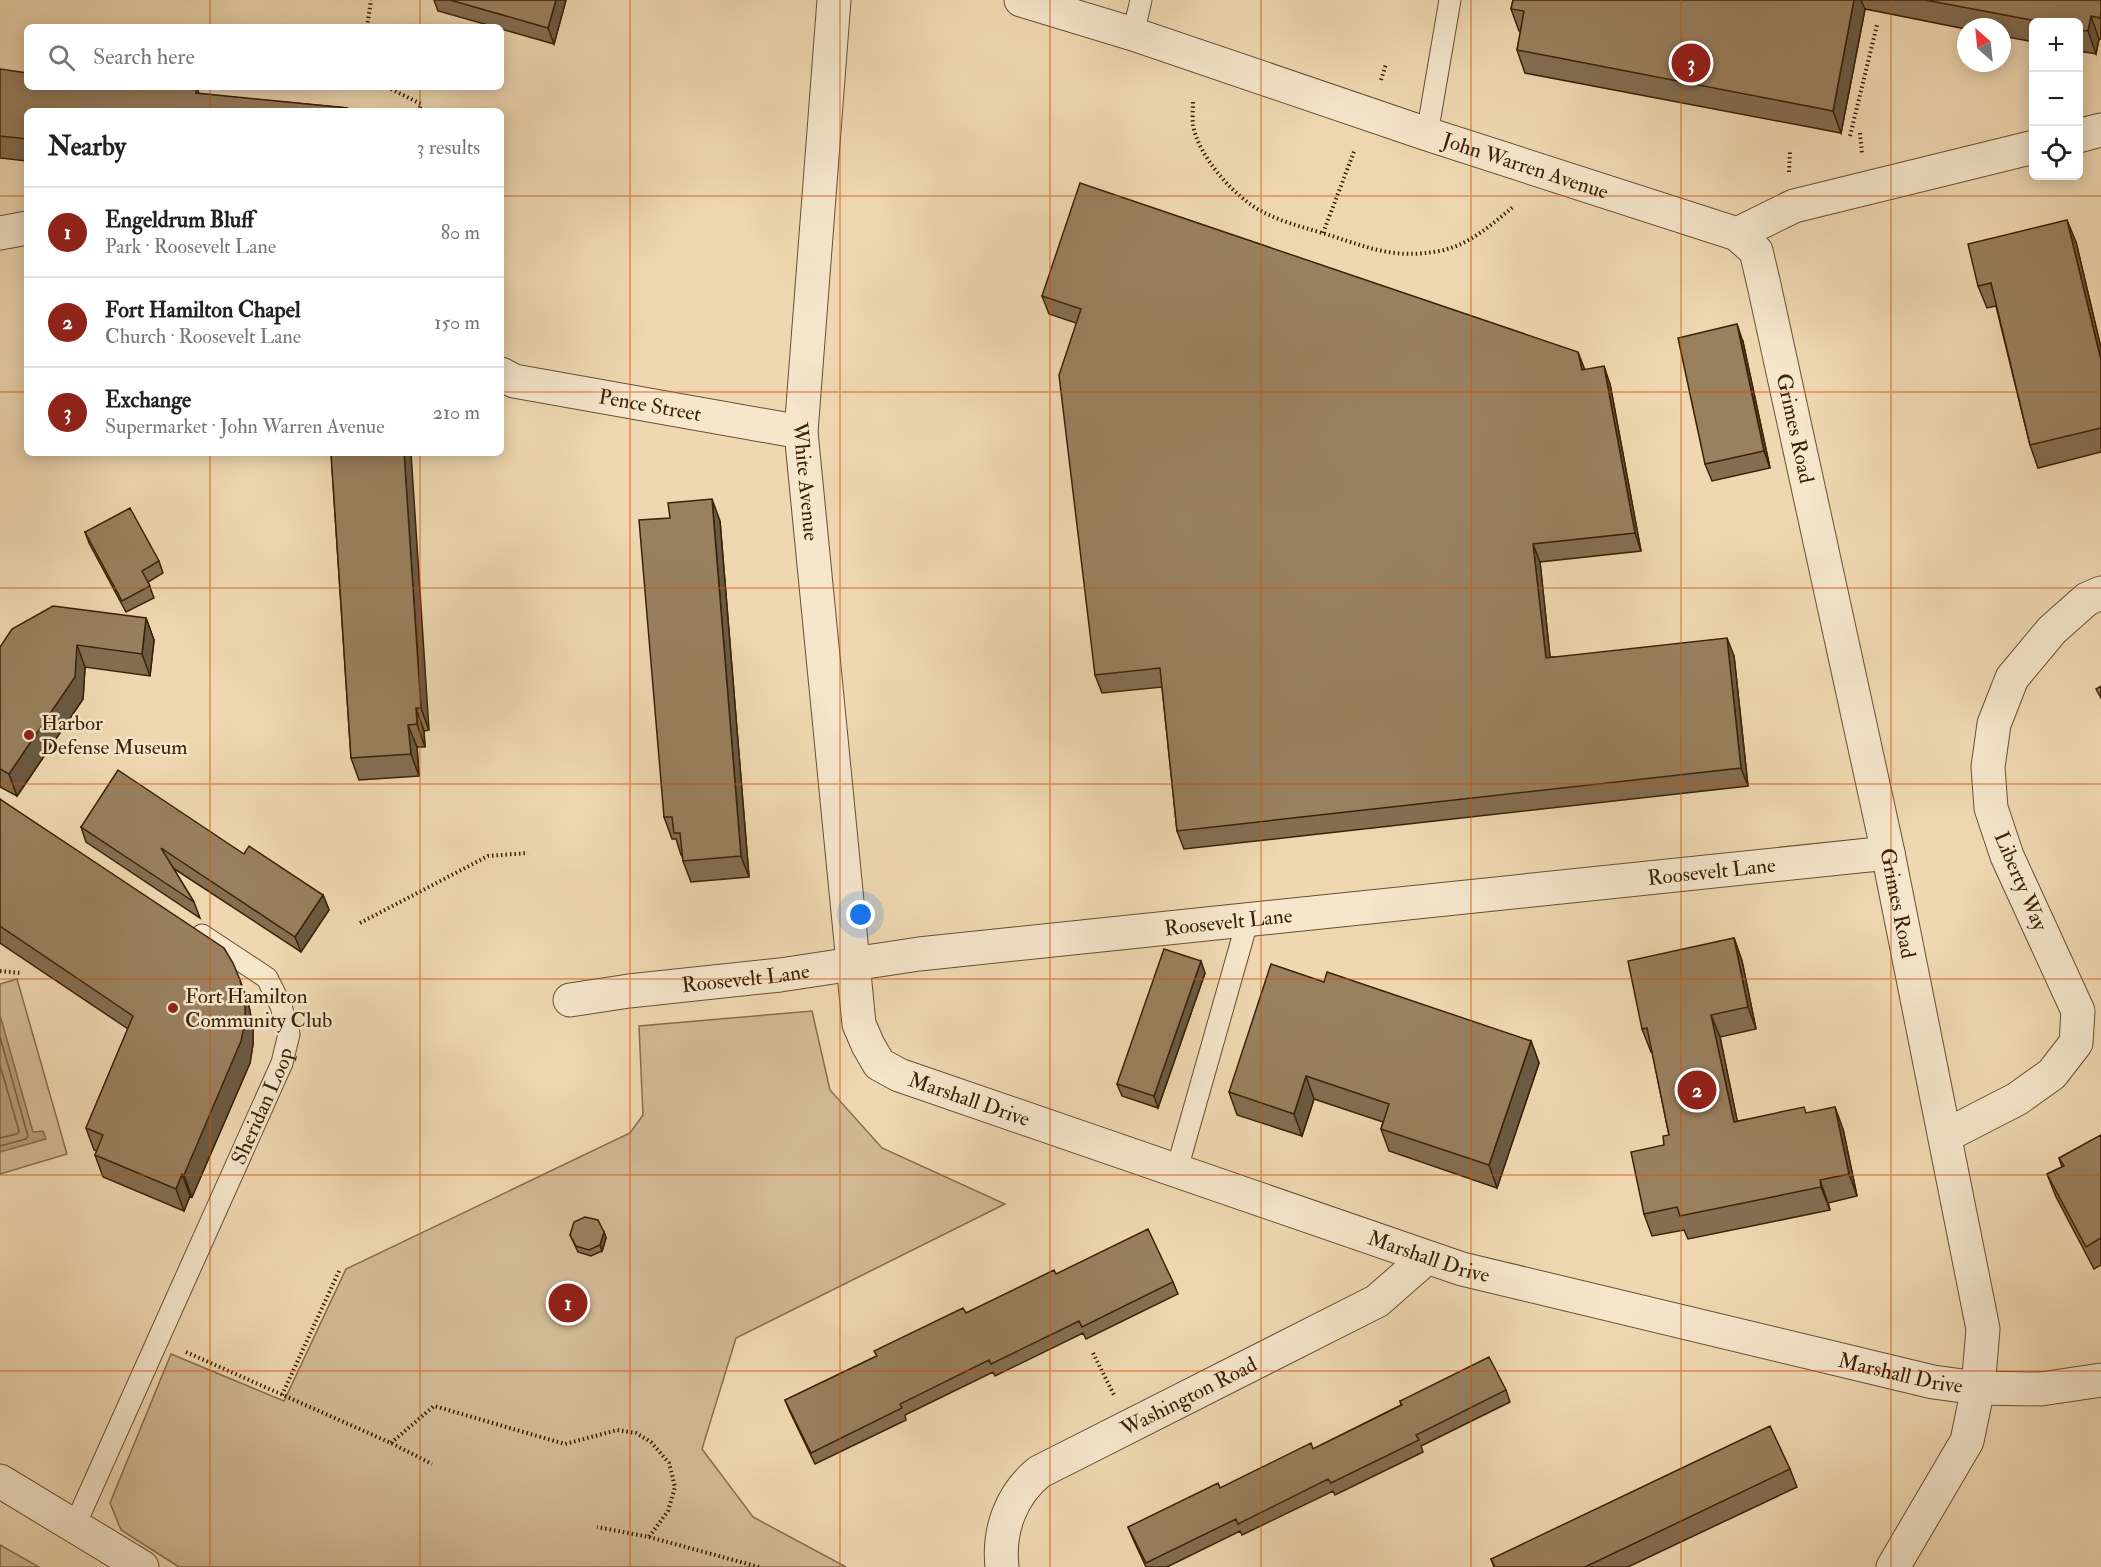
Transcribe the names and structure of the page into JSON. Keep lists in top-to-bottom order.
{
  "streets": {
    "street": [
      "John Warren Avenue",
      "Pence Street",
      "Grimes Road",
      "White Avenue",
      "Roosevelt Lane",
      "Liberty Way",
      "Marshall Drive",
      "Washington Road"
    ],
    "lane": ["Sheridan Loop"]
  },
  "crossings": [
    ["John Warren Avenue", "Grimes Road"],
    ["Pence Street", "White Avenue"],
    ["Grimes Road", "Roosevelt Lane"],
    ["Grimes Road", "Liberty Way"],
    ["Grimes Road", "Marshall Drive"],
    ["White Avenue", "Roosevelt Lane"],
    ["White Avenue", "Marshall Drive"],
    ["Roosevelt Lane", "Marshall Drive"],
    ["Marshall Drive", "Washington Road"]
  ],
  "places": ["Harbor Defense Museum", "Fort Hamilton Community Club"],
  "north": "top left",
  "page": {
    "map_buttons": ["+", "−"],
    "search": "Search here",
    "pins": ["3", "2", "1"],
    "heading": ["Nearby", "3 results"],
    "list": [
      {
        "mark": "1",
        "name": "Engeldrum Bluff",
        "note": "Park · Roosevelt Lane",
        "value": "80 m"
      },
      {
        "mark": "2",
        "name": "Fort Hamilton Chapel",
        "note": "Church · Roosevelt Lane",
        "value": "150 m"
      },
      {
        "mark": "3",
        "name": "Exchange",
        "note": "Supermarket · John Warren Avenue",
        "value": "210 m"
      }
    ]
  }
}
